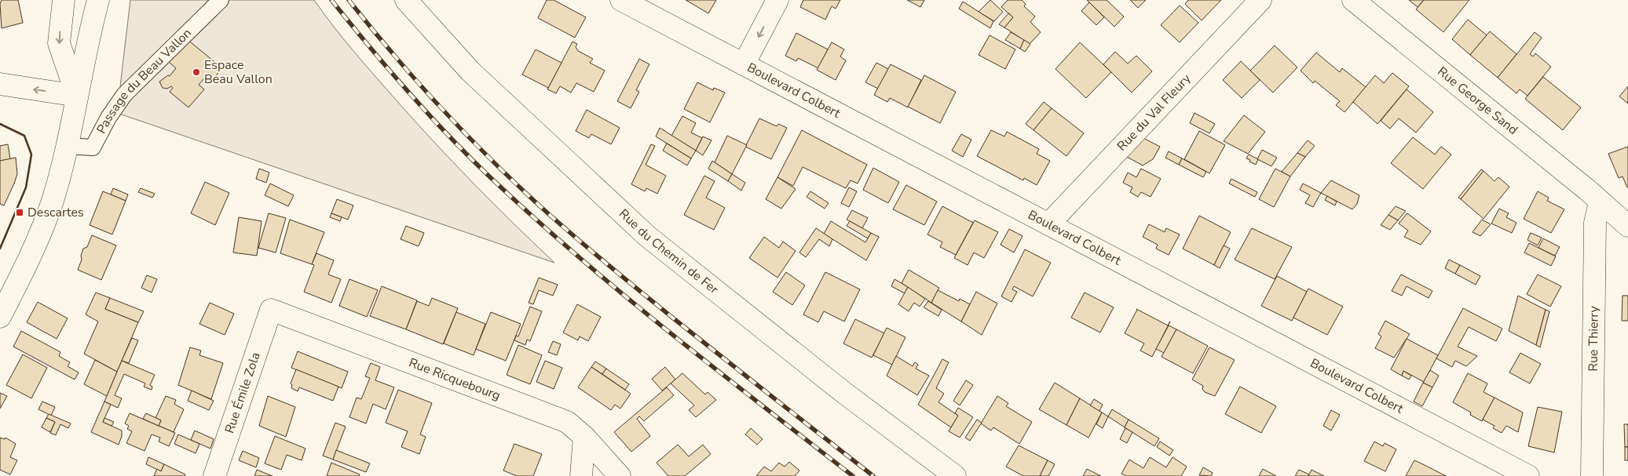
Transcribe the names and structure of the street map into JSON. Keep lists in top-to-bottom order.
{
  "streets": {
    "street": [
      "Passage du Beau Vallon",
      "Boulevard Colbert",
      "Rue George Sand",
      "Rue du Val Fleury",
      "Rue du Chemin de Fer",
      "Rue Thierry",
      "Rue Ricquebourg",
      "Rue Émile Zola"
    ]
  },
  "crossings": [
    ["Boulevard Colbert", "Rue du Val Fleury"],
    ["Rue George Sand", "Rue Thierry"],
    ["Rue Ricquebourg", "Rue Émile Zola"]
  ],
  "places": {
    "other": ["Espace Beau Vallon"],
    "transit": ["Descartes"]
  }
}
